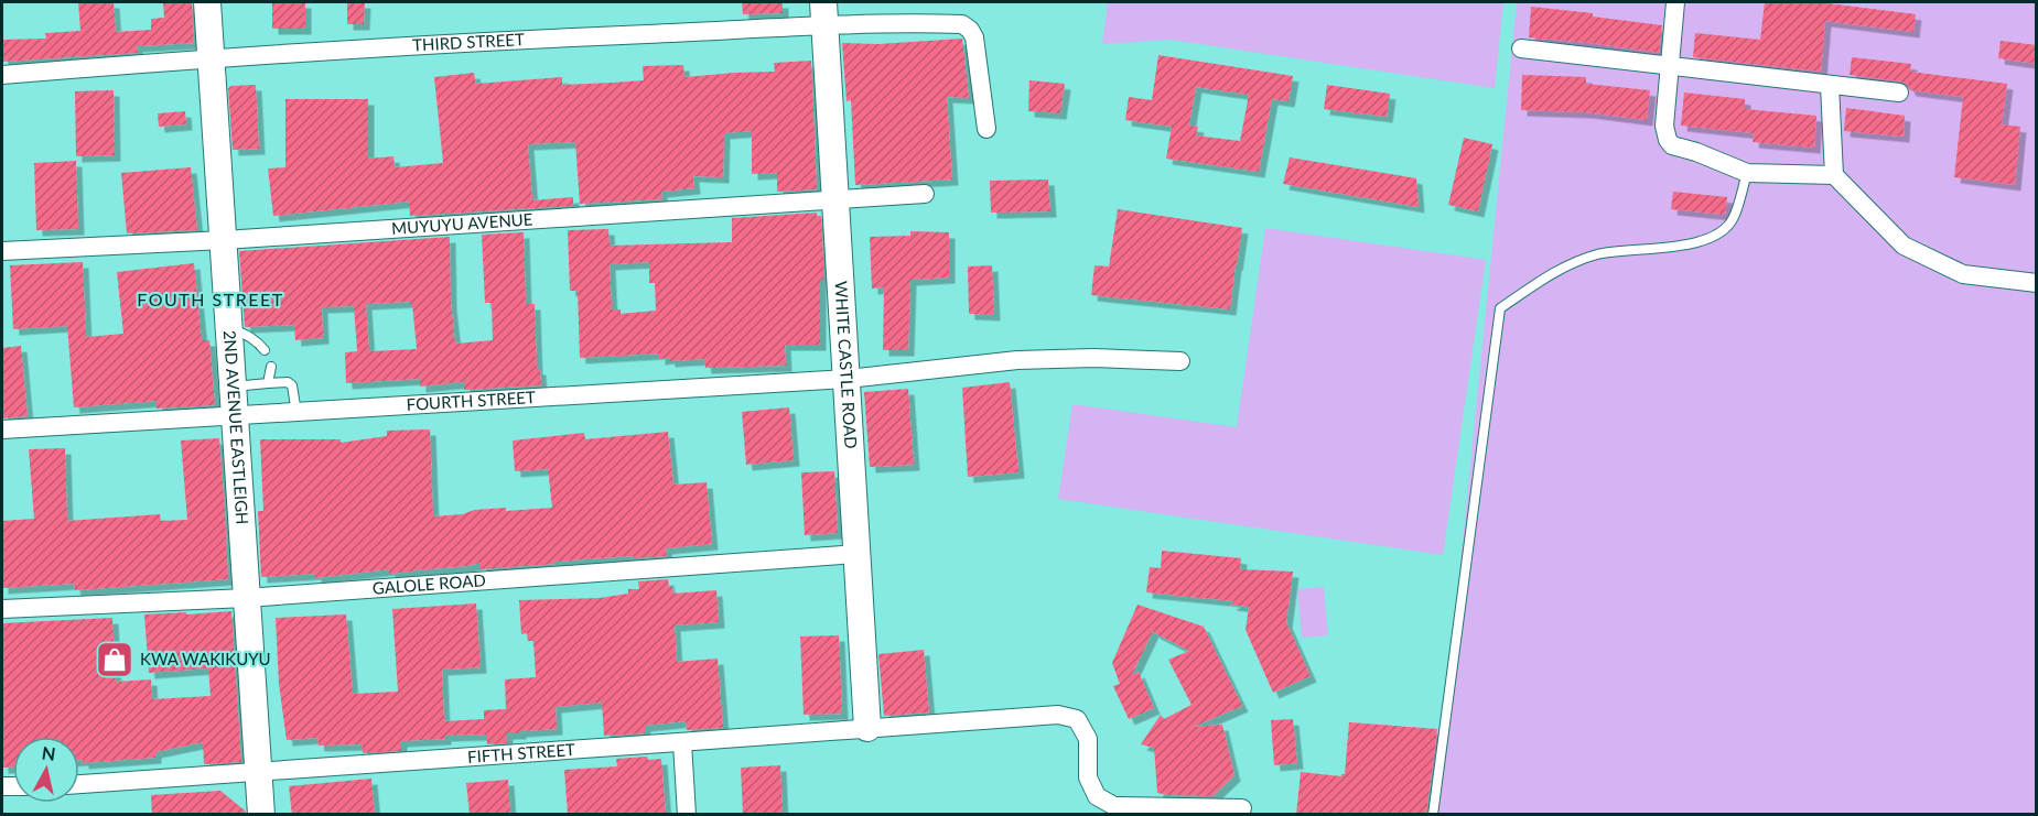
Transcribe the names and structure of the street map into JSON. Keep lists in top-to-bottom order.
{
  "streets": {
    "street": [
      "THIRD STREET",
      "MUYUYU AVENUE",
      "WHITE CASTLE ROAD",
      "FOURTH STREET",
      "2ND AVENUE EASTLEIGH",
      "GALOLE ROAD",
      "FIFTH STREET"
    ]
  },
  "crossings": [
    ["THIRD STREET", "WHITE CASTLE ROAD"],
    ["THIRD STREET", "2ND AVENUE EASTLEIGH"],
    ["MUYUYU AVENUE", "WHITE CASTLE ROAD"],
    ["MUYUYU AVENUE", "2ND AVENUE EASTLEIGH"],
    ["WHITE CASTLE ROAD", "FOURTH STREET"],
    ["WHITE CASTLE ROAD", "GALOLE ROAD"],
    ["WHITE CASTLE ROAD", "FIFTH STREET"],
    ["FOURTH STREET", "2ND AVENUE EASTLEIGH"],
    ["2ND AVENUE EASTLEIGH", "GALOLE ROAD"],
    ["2ND AVENUE EASTLEIGH", "FIFTH STREET"]
  ],
  "districts": ["FOUTH STREET"],
  "places": {
    "shop": ["KWA WAKIKUYU"]
  },
  "north": "top"
}
